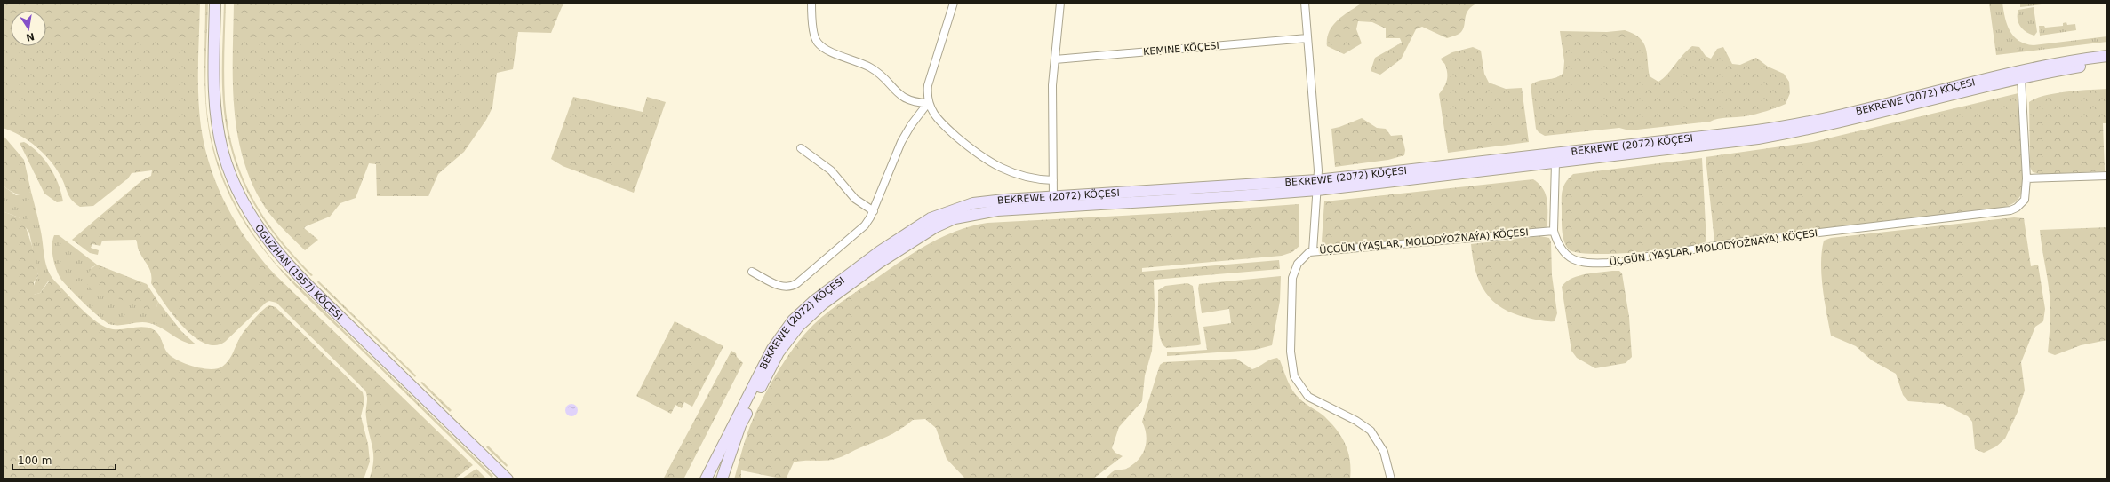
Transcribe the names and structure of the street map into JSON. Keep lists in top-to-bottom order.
{
  "streets": {
    "main road": ["BEKREWE (2072) KÖÇESI", "OGUZHAN (1957) KÖÇESI"],
    "street": ["KEMINE KÖÇESI", "ÜÇGÜN (ÝAŞLAR, MOLODÝOŽNAÝA) KÖÇESI"]
  },
  "crossings": [
    ["BEKREWE (2072) KÖÇESI", "ÜÇGÜN (ÝAŞLAR, MOLODÝOŽNAÝA) KÖÇESI"]
  ],
  "scale_bar": "100 m",
  "north": "bottom"
}
